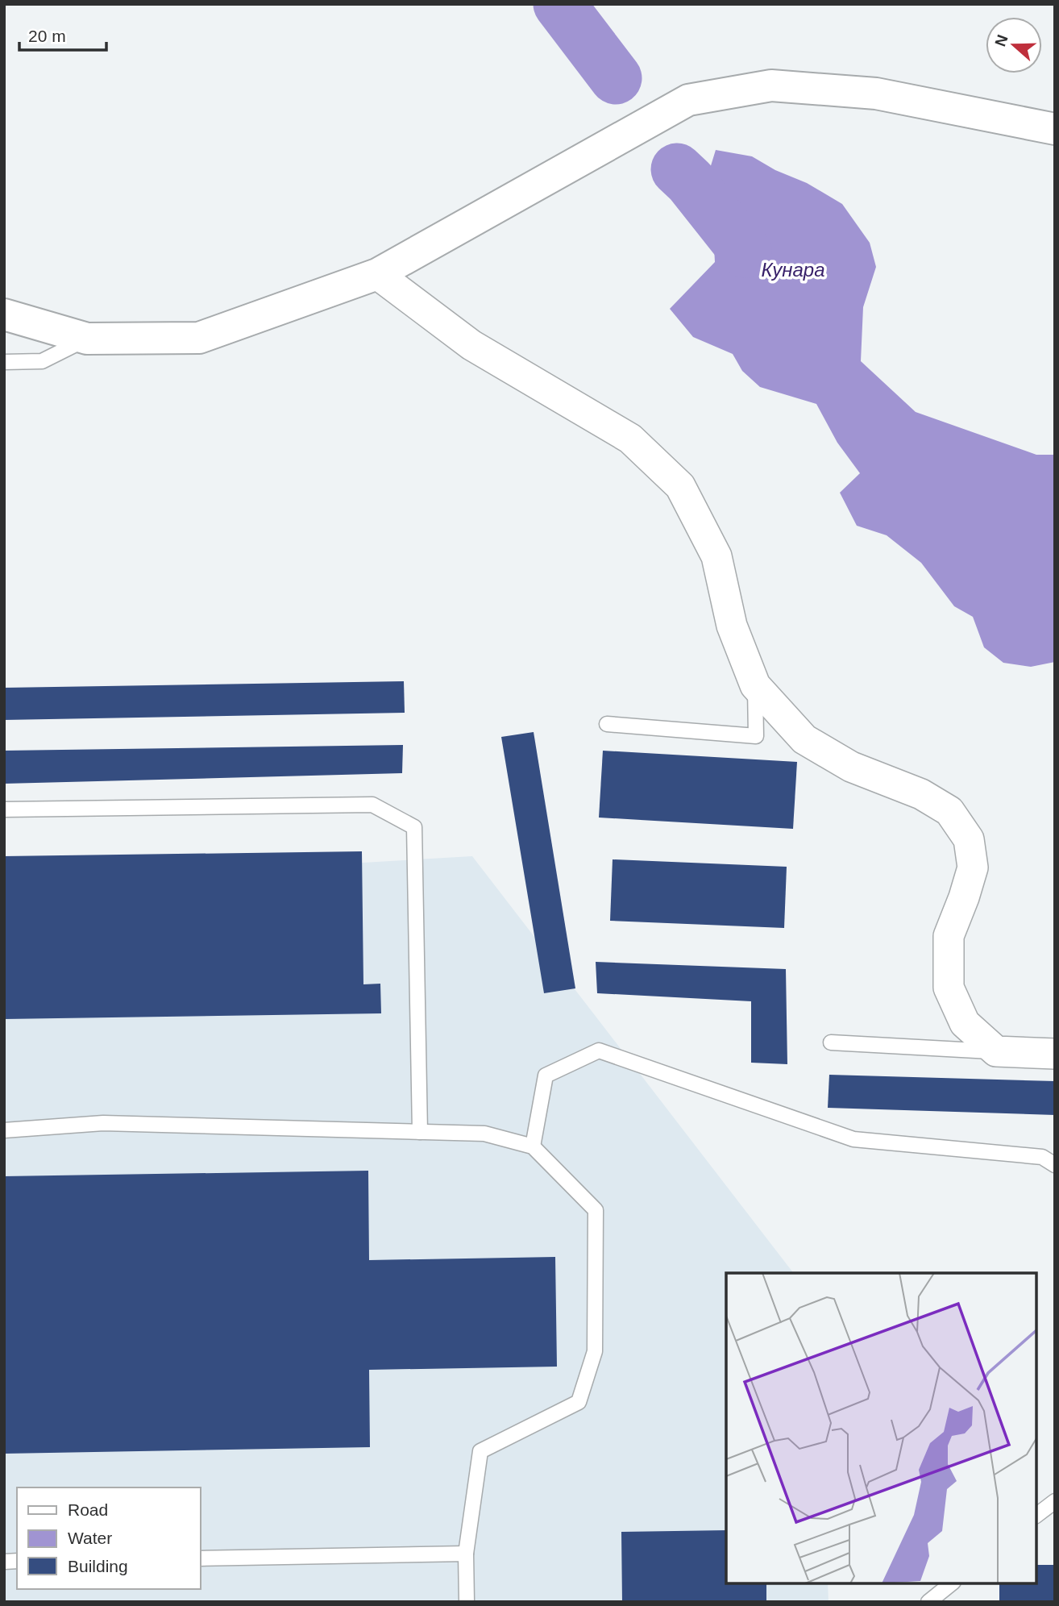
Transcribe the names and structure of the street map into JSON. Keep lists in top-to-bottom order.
{
  "water": ["Кунара"],
  "legend": ["Road", "Water", "Building"],
  "scale_bar": "20 m",
  "north": "left"
}
